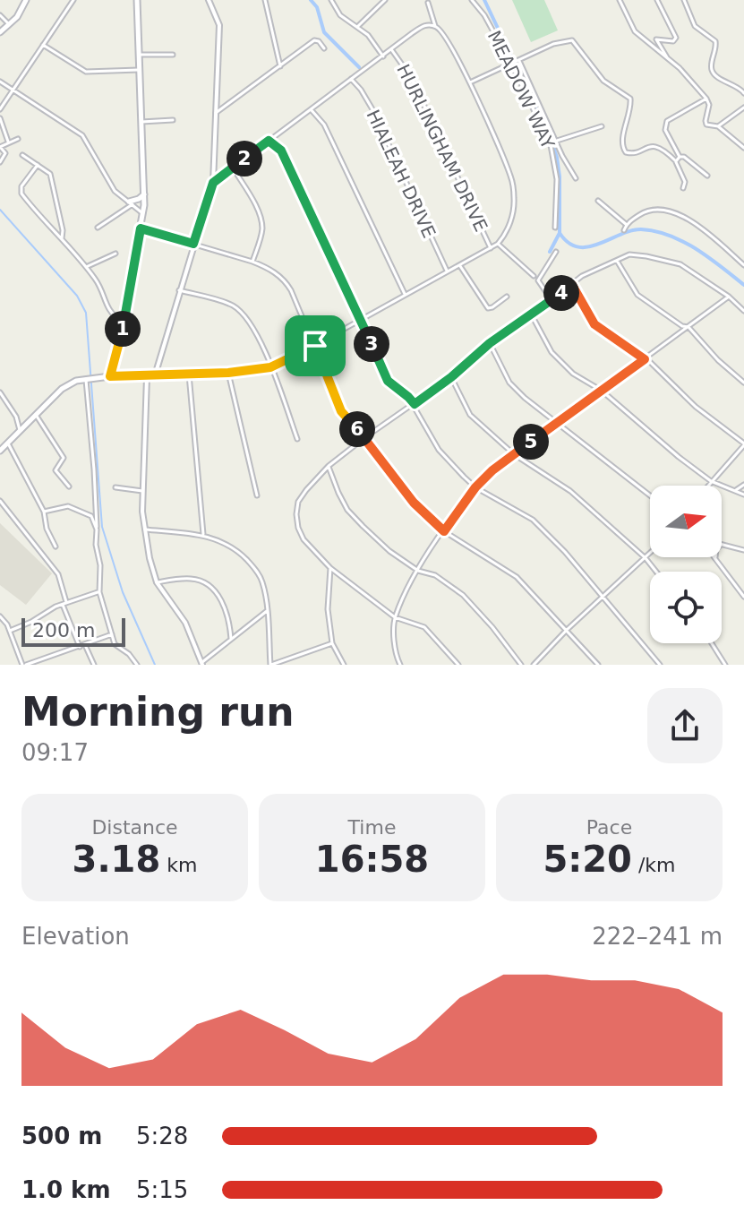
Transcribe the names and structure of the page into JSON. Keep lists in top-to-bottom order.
{
  "streets": {
    "street": ["MEADOW WAY", "HURLINGHAM DRIVE", "HIALEAH DRIVE"]
  },
  "scale_bar": "200 m",
  "north": "right",
  "page": {
    "pins": [
      "2",
      "4",
      "1",
      "3",
      "6",
      "5"
    ],
    "scale": "200 m",
    "heading": ["Morning run", "09:17"],
    "stats": [
      ["Distance", "3.18 km"],
      ["Time", "16:58"],
      ["Pace", "5:20 /km"]
    ],
    "chart": ["Elevation", "222–241 m"],
    "list": [
      {
        "name": "500 m",
        "note": "5:28"
      },
      {
        "name": "1.0 km",
        "note": "5:15"
      }
    ]
  }
}
